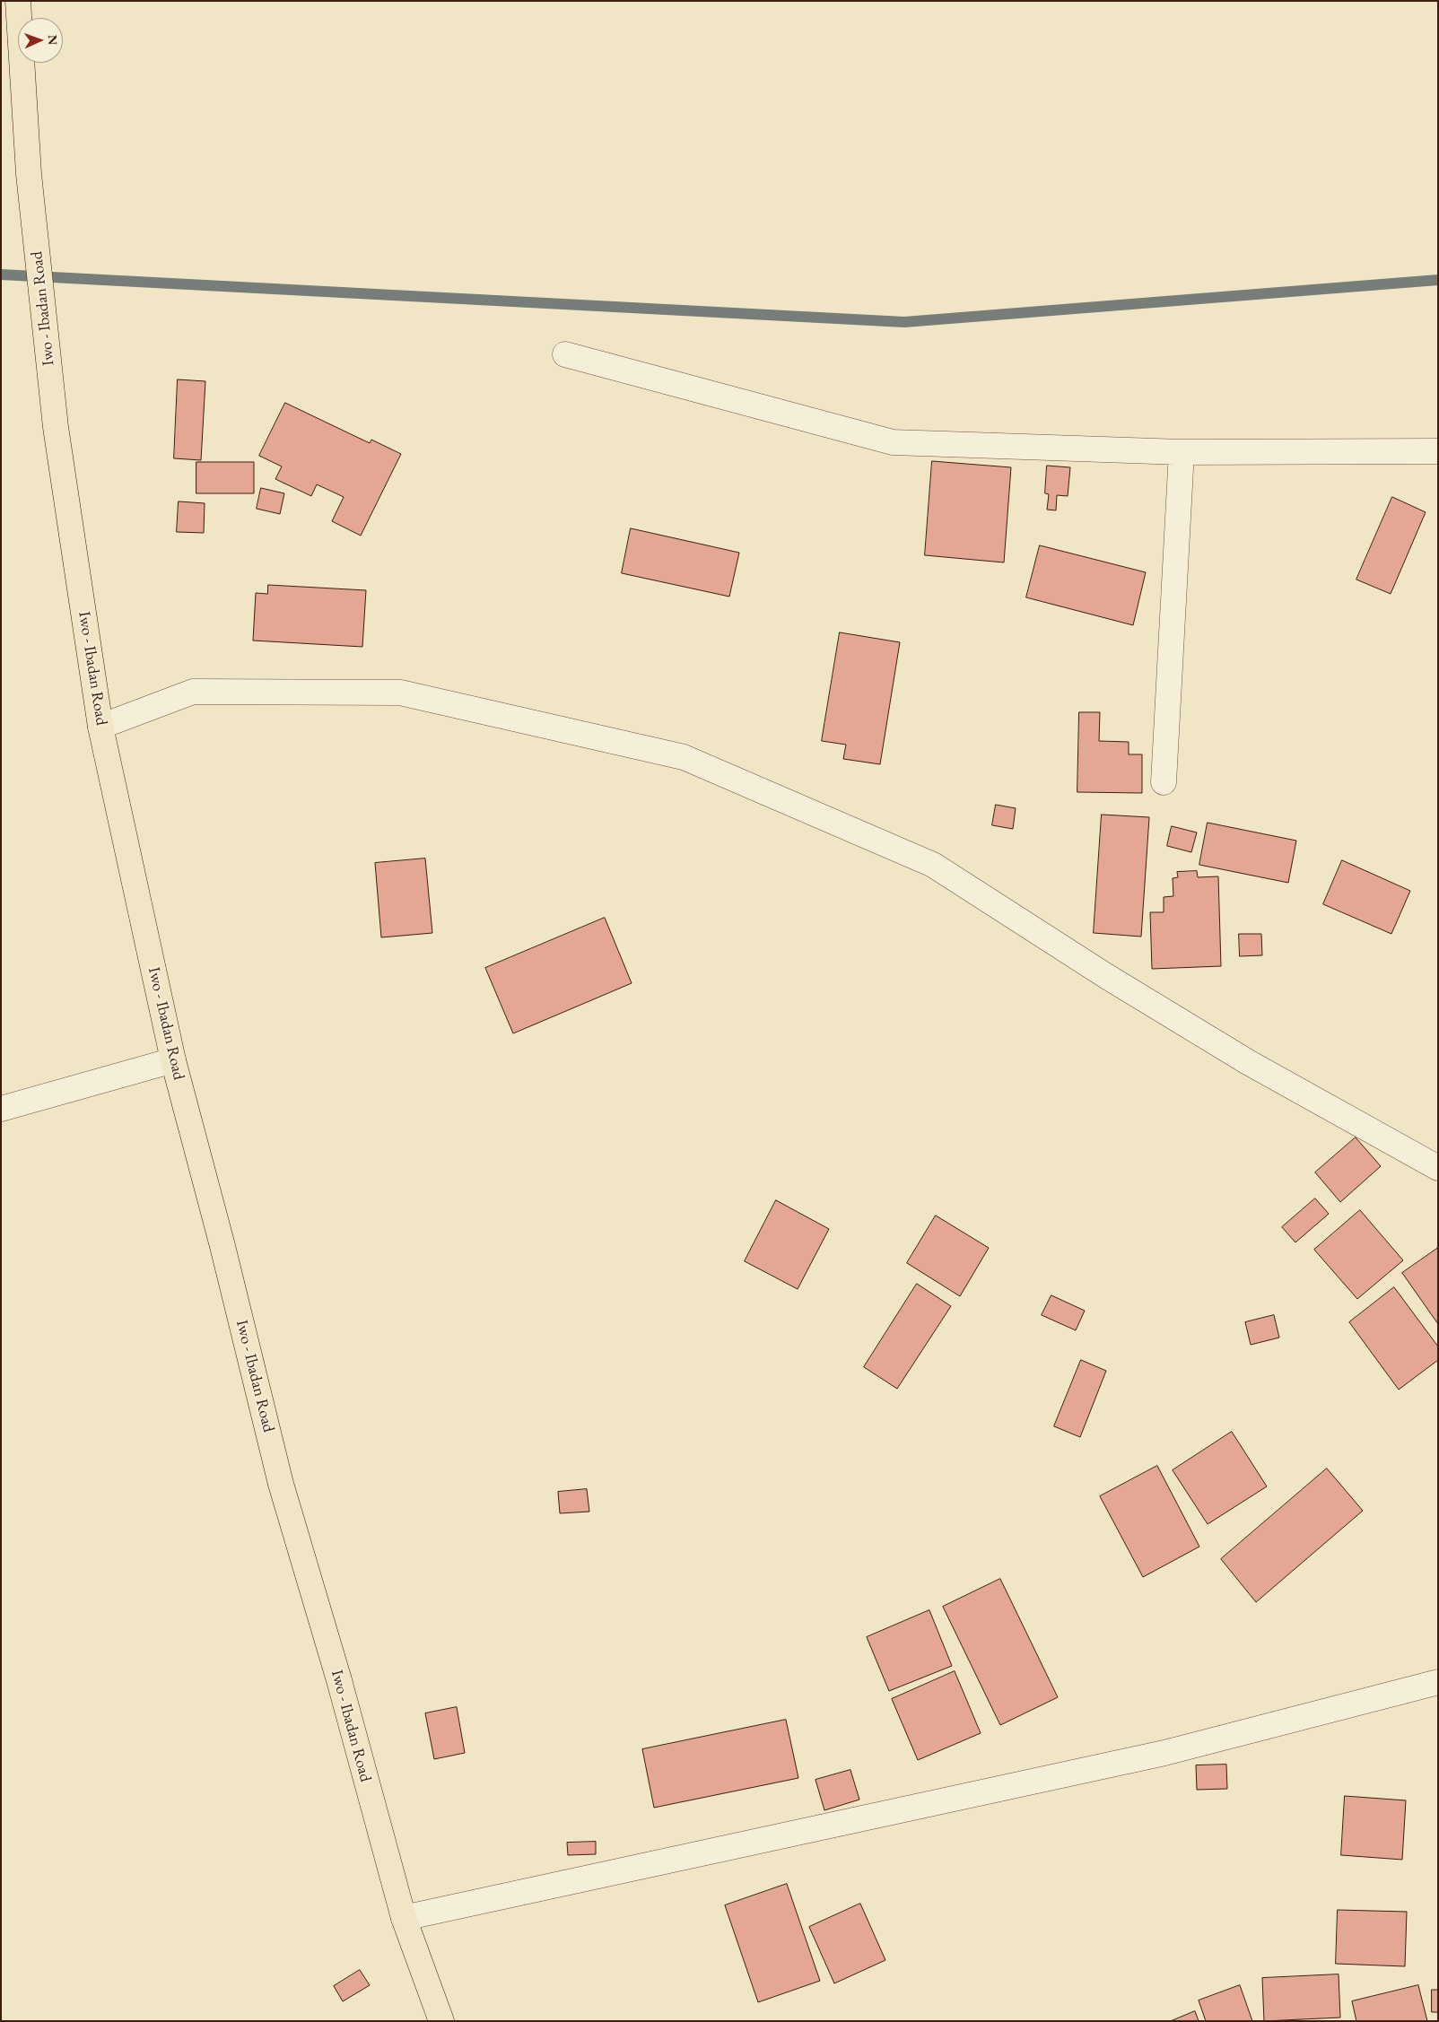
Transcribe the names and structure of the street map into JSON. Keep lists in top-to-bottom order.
{
  "streets": {
    "main road": ["Iwo - Ibadan Road"]
  },
  "north": "right"
}
